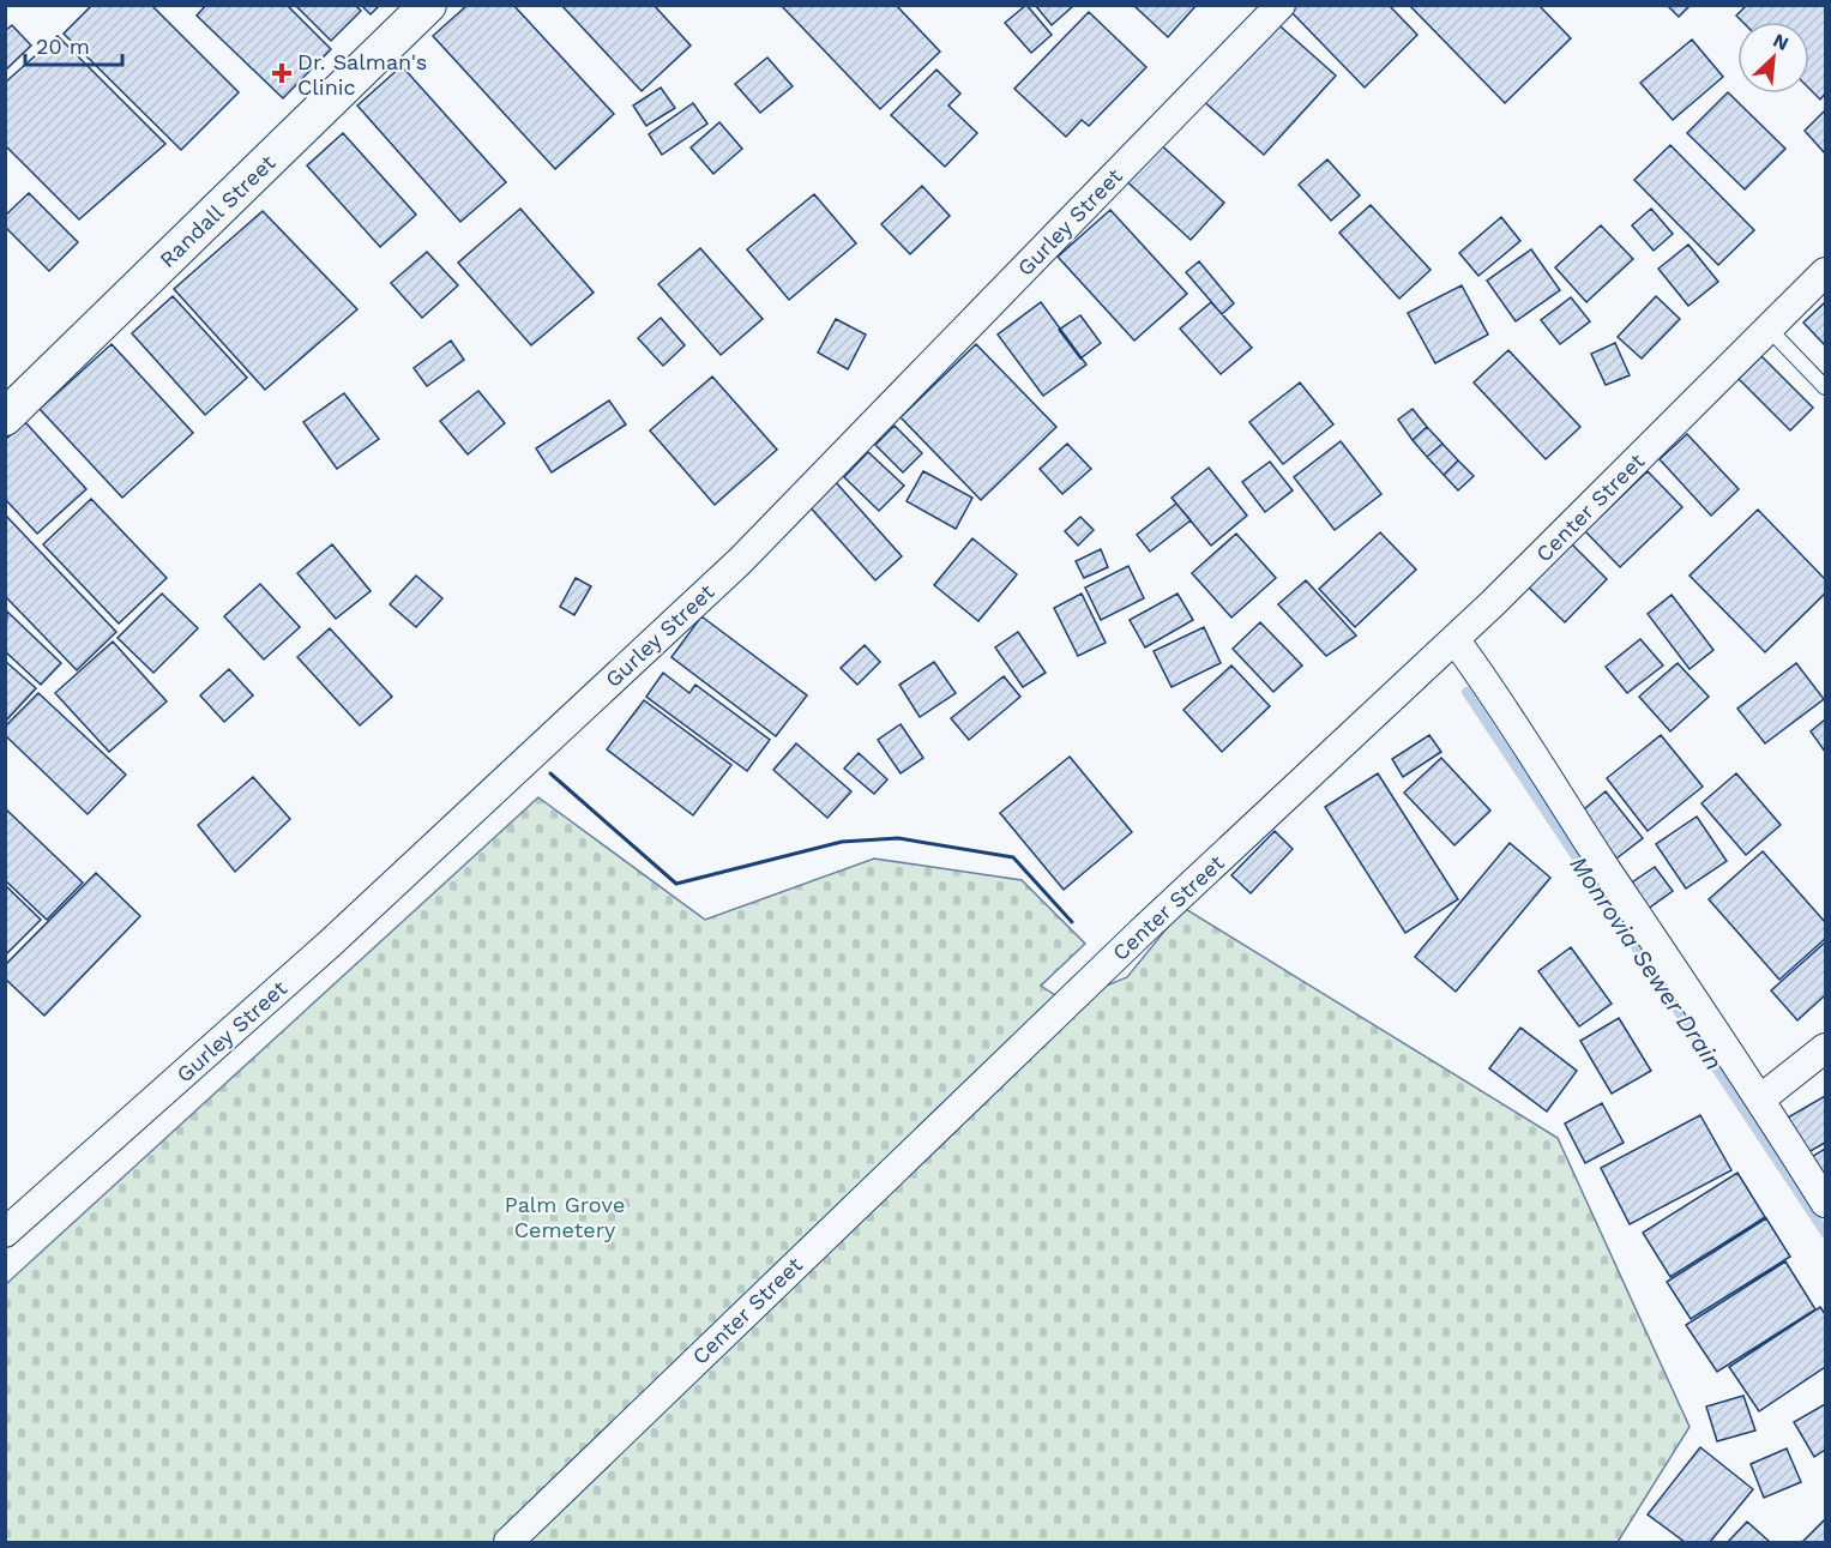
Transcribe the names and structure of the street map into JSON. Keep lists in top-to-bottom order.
{
  "streets": {
    "street": ["Randall Street", "Gurley Street", "Center Street"]
  },
  "water": ["Monrovia Sewer Drain"],
  "parks": ["Palm Grove Cemetery"],
  "places": {
    "health": ["Dr. Salman's Clinic"]
  },
  "scale_bar": "20 m",
  "north": "top right"
}
